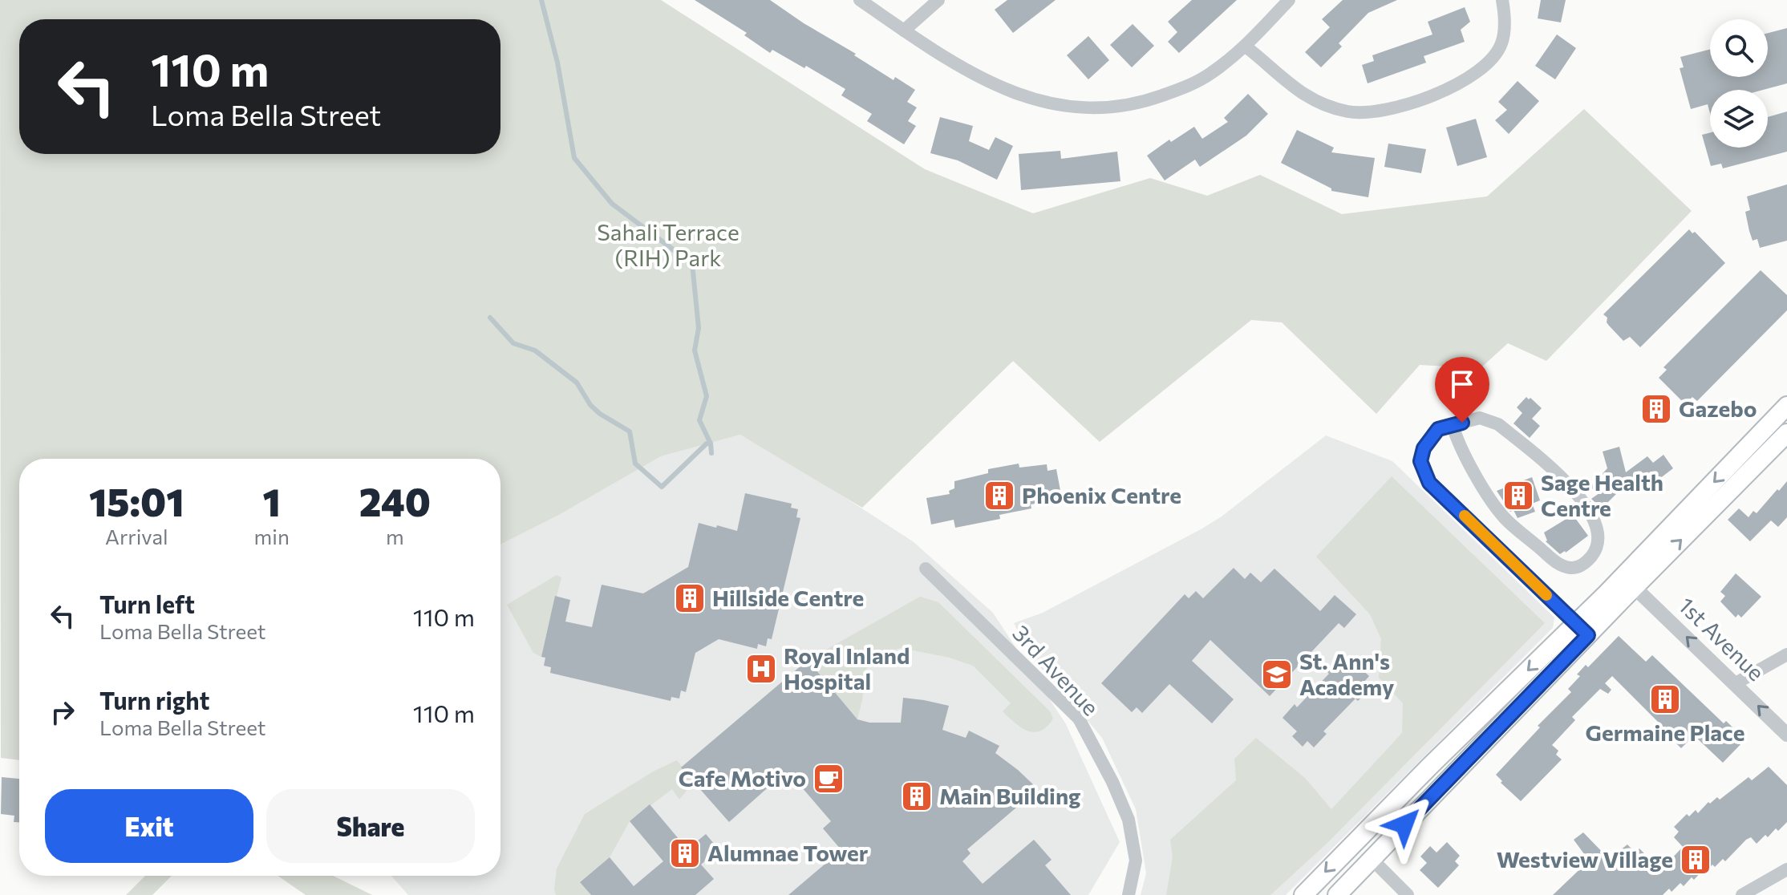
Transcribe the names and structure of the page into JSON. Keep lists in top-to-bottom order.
{
  "streets": {
    "street": ["1st Avenue", "3rd Avenue"]
  },
  "one_way": ["1st Avenue"],
  "parks": ["Sahali Terrace (RIH) Park"],
  "places": {
    "building": [
      "Gazebo",
      "Phoenix Centre",
      "Sage Health Centre",
      "Hillside Centre",
      "Germaine Place",
      "Main Building",
      "Alumnae Tower",
      "Westview Village"
    ],
    "hospital": ["Royal Inland Hospital"],
    "school or university": ["St. Ann's Academy"],
    "cafe": ["Cafe Motivo"]
  },
  "page": {
    "turn": ["110 m", "Loma Bella Street"],
    "eta": [
      "15:01",
      "Arrival",
      "1",
      "min",
      "240",
      "m"
    ],
    "list": [
      {
        "name": "Turn left",
        "note": "Loma Bella Street",
        "value": "110 m"
      },
      {
        "name": "Turn right",
        "note": "Loma Bella Street",
        "value": "110 m"
      }
    ],
    "buttons": ["Exit", "Share"]
  }
}
